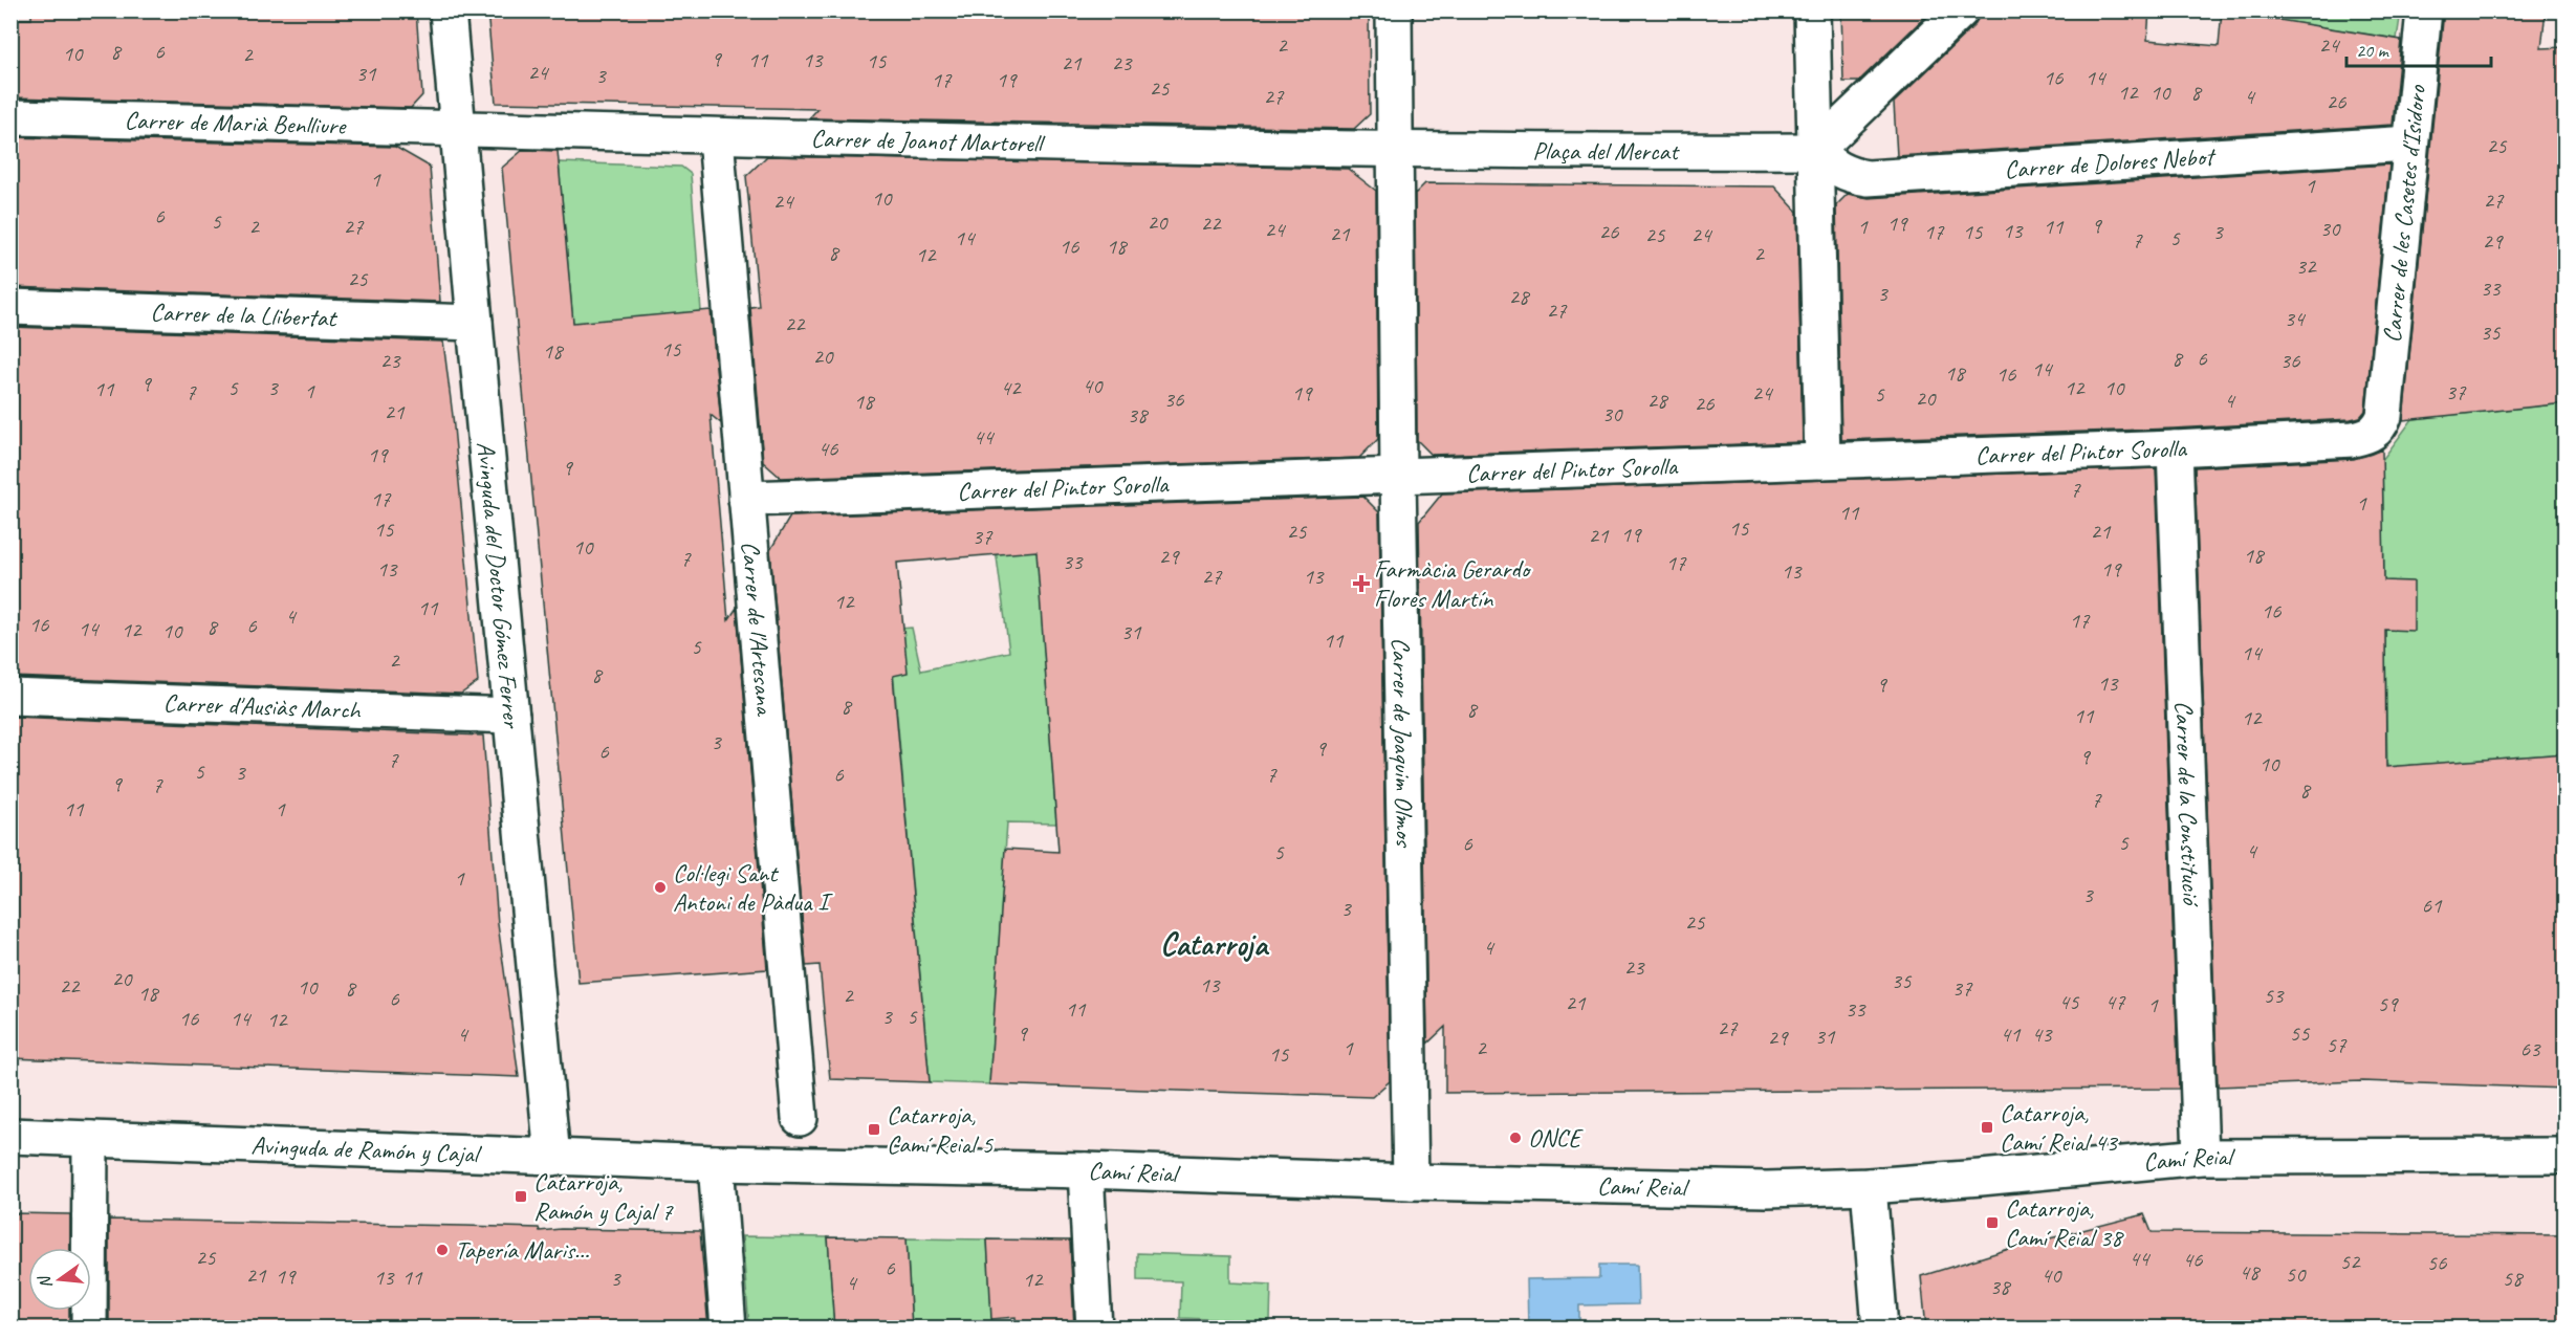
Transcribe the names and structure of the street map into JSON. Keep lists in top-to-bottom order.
{
  "streets": {
    "street": [
      "Carrer de Marià Benlliure",
      "Carrer de Joanot Martorell",
      "Plaça del Mercat",
      "Carrer de Dolores Nebot",
      "Carrer de les Casetes d'Isidoro",
      "Carrer de la Llibertat",
      "Carrer del Pintor Sorolla",
      "Avinguda del Doctor Gómez Ferrer",
      "Carrer de l'Artesana",
      "Carrer d'Ausiàs March",
      "Carrer de Joaquim Olmos",
      "Carrer de la Constitució",
      "Avinguda de Ramón y Cajal",
      "Camí Reial"
    ]
  },
  "crossings": [
    ["Carrer de Marià Benlliure", "Carrer de Joanot Martorell"],
    ["Carrer de Marià Benlliure", "Avinguda del Doctor Gómez Ferrer"],
    ["Carrer de Joanot Martorell", "Plaça del Mercat"],
    ["Carrer de Joanot Martorell", "Avinguda del Doctor Gómez Ferrer"],
    ["Carrer de Joanot Martorell", "Carrer de l'Artesana"],
    ["Carrer de Joanot Martorell", "Carrer de Joaquim Olmos"],
    ["Plaça del Mercat", "Carrer de Dolores Nebot"],
    ["Plaça del Mercat", "Carrer de Joaquim Olmos"],
    ["Carrer de Dolores Nebot", "Carrer de les Casetes d'Isidoro"],
    ["Carrer de les Casetes d'Isidoro", "Carrer del Pintor Sorolla"],
    ["Carrer de la Llibertat", "Avinguda del Doctor Gómez Ferrer"],
    ["Carrer del Pintor Sorolla", "Carrer de l'Artesana"],
    ["Carrer del Pintor Sorolla", "Carrer de Joaquim Olmos"],
    ["Carrer del Pintor Sorolla", "Carrer de la Constitució"],
    ["Avinguda del Doctor Gómez Ferrer", "Carrer d'Ausiàs March"],
    ["Avinguda del Doctor Gómez Ferrer", "Avinguda de Ramón y Cajal"],
    ["Carrer de Joaquim Olmos", "Camí Reial"],
    ["Carrer de la Constitució", "Camí Reial"],
    ["Avinguda de Ramón y Cajal", "Camí Reial"]
  ],
  "districts": ["Catarroja"],
  "places": {
    "health": ["Farmàcia Gerardo Flores Martín"],
    "other": ["Col·legi Sant Antoni de Pàdua I", "ONCE", "Tapería Maris..."],
    "transit": [
      "Catarroja, Camí Reial 43",
      "Catarroja, Camí Reial 5",
      "Catarroja, Ramón y Cajal 7",
      "Catarroja, Camí Reial 38"
    ]
  },
  "house_numbers": [
    "2",
    "24",
    "8",
    "6",
    "10",
    "2",
    "9",
    "11",
    "13",
    "15",
    "21",
    "23",
    "24",
    "31",
    "3",
    "16",
    "14",
    "17",
    "19",
    "25",
    "12",
    "10",
    "8",
    "27",
    "4",
    "26",
    "25",
    "1",
    "1",
    "10",
    "27",
    "24",
    "6",
    "5",
    "20",
    "22",
    "19",
    "9",
    "2",
    "27",
    "1",
    "11",
    "30",
    "24",
    "13",
    "26",
    "17",
    "15",
    "3",
    "21",
    "25",
    "24",
    "14",
    "5",
    "7",
    "29",
    "16",
    "18",
    "8",
    "2",
    "12",
    "32",
    "25",
    "33",
    "3",
    "28",
    "27",
    "34",
    "22",
    "35",
    "15",
    "18",
    "20",
    "8",
    "6",
    "23",
    "36",
    "14",
    "18",
    "16",
    "9",
    "40",
    "5",
    "3",
    "42",
    "12",
    "10",
    "11",
    "1",
    "7",
    "37",
    "19",
    "24",
    "5",
    "20",
    "36",
    "28",
    "4",
    "18",
    "26",
    "21",
    "30",
    "38",
    "44",
    "46",
    "19",
    "9",
    "7",
    "17",
    "1",
    "11",
    "15",
    "15",
    "25",
    "21",
    "19",
    "21",
    "37",
    "10",
    "18",
    "29",
    "7",
    "33",
    "17",
    "13",
    "19",
    "13",
    "27",
    "13",
    "12",
    "11",
    "16",
    "4",
    "17",
    "16",
    "6",
    "8",
    "14",
    "12",
    "10",
    "31",
    "11",
    "5",
    "14",
    "2",
    "8",
    "13",
    "9",
    "8",
    "8",
    "11",
    "12",
    "3",
    "9",
    "6",
    "9",
    "7",
    "10",
    "5",
    "3",
    "6",
    "7",
    "9",
    "7",
    "8",
    "7",
    "11",
    "1",
    "5",
    "6",
    "4",
    "5",
    "1",
    "3",
    "61",
    "3",
    "25",
    "4",
    "23",
    "20",
    "35",
    "13",
    "22",
    "10",
    "8",
    "37",
    "18",
    "2",
    "53",
    "6",
    "45",
    "47",
    "21",
    "59",
    "1",
    "11",
    "33",
    "3",
    "5",
    "16",
    "14",
    "12",
    "27",
    "9",
    "55",
    "4",
    "41",
    "43",
    "31",
    "29",
    "57",
    "1",
    "2",
    "63",
    "15",
    "25",
    "44",
    "46",
    "52",
    "56",
    "6",
    "48",
    "50",
    "21",
    "40",
    "19",
    "13",
    "11",
    "3",
    "58",
    "12",
    "4",
    "38"
  ],
  "scale_bar": "20 m",
  "north": "left"
}
